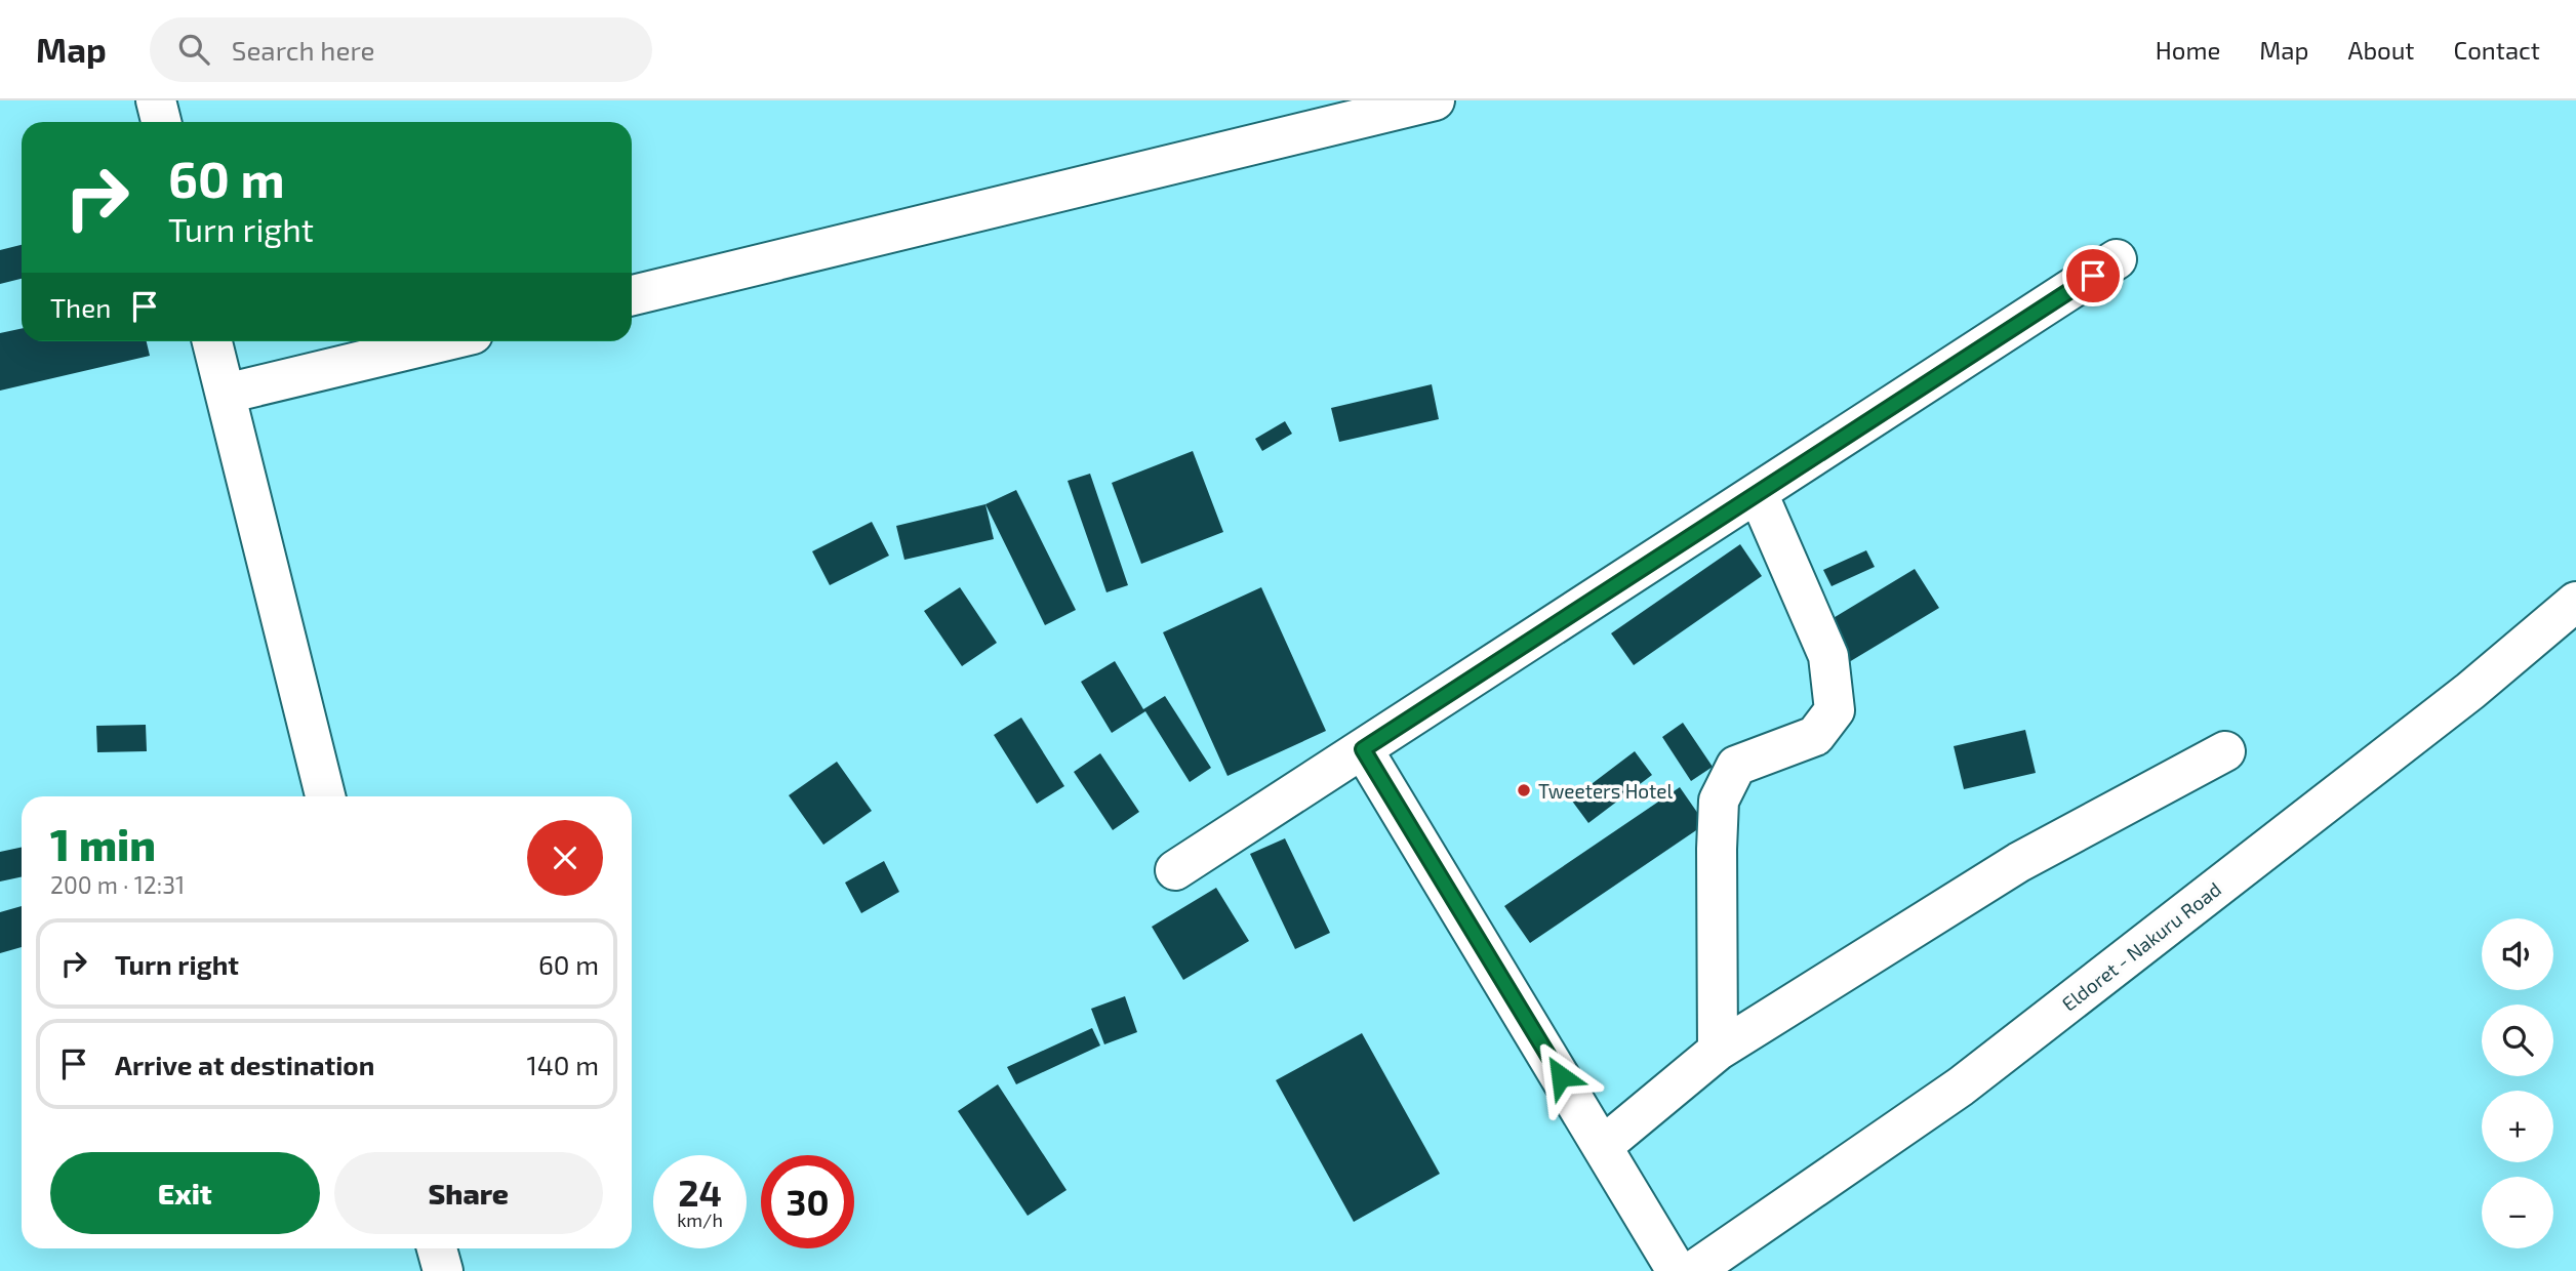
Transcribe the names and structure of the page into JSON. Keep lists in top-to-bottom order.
{
  "streets": {
    "main road": ["Eldoret - Nakuru Road"]
  },
  "places": ["Tweeters Hotel"],
  "page": {
    "header": "Map",
    "search": "Search here",
    "nav": [
      "Home",
      "Map",
      "About",
      "Contact"
    ],
    "turn": ["60 m", "Turn right"],
    "then": "Then",
    "heading": ["1 min", "200 m · 12:31"],
    "map_buttons": ["+", "−"],
    "list": [
      {
        "name": "Turn right",
        "value": "60 m"
      },
      {
        "name": "Arrive at destination",
        "value": "140 m"
      }
    ],
    "buttons": ["Exit", "Share"],
    "speed": "24 km/h",
    "limit": "30"
  }
}
